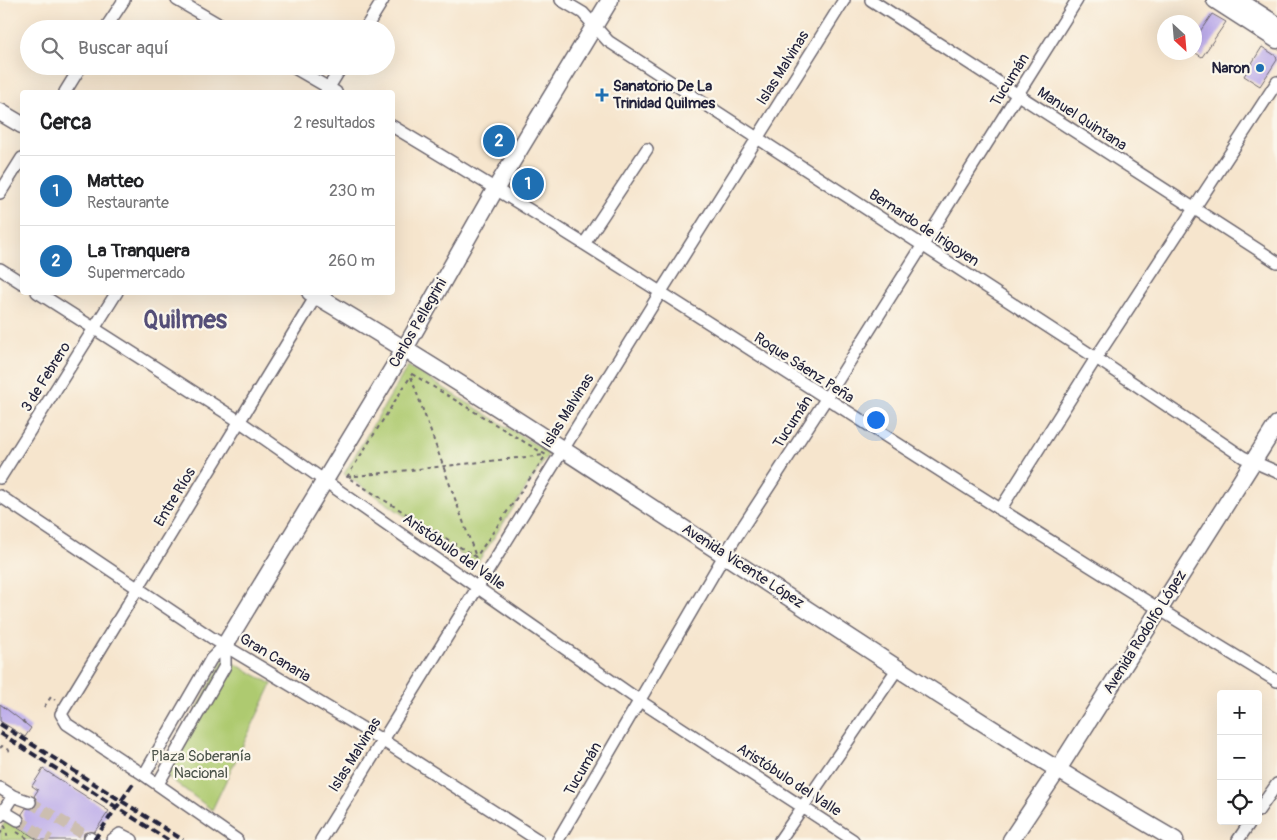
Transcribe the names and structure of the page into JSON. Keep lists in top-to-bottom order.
{
  "streets": {
    "main road": ["Carlos Pellegrini", "Avenida Vicente López", "Avenida Rodolfo López"],
    "street": [
      "Islas Malvinas",
      "Tucumán",
      "Manuel Quintana",
      "Bernardo de Irigoyen",
      "Roque Sáenz Peña",
      "3 de Febrero",
      "Entre Ríos",
      "Aristóbulo del Valle",
      "Gran Canaria"
    ]
  },
  "crossings": [
    ["Islas Malvinas", "Bernardo de Irigoyen"],
    ["Islas Malvinas", "Roque Sáenz Peña"],
    ["Islas Malvinas", "Aristóbulo del Valle"],
    ["Islas Malvinas", "Avenida Vicente López"],
    ["Islas Malvinas", "Gran Canaria"],
    ["Tucumán", "Manuel Quintana"],
    ["Tucumán", "Bernardo de Irigoyen"],
    ["Tucumán", "Roque Sáenz Peña"],
    ["Tucumán", "Aristóbulo del Valle"],
    ["Tucumán", "Avenida Vicente López"],
    ["Bernardo de Irigoyen", "Carlos Pellegrini"],
    ["Bernardo de Irigoyen", "Avenida Rodolfo López"],
    ["Carlos Pellegrini", "Roque Sáenz Peña"],
    ["Carlos Pellegrini", "Entre Ríos"],
    ["Carlos Pellegrini", "Aristóbulo del Valle"],
    ["Carlos Pellegrini", "Avenida Vicente López"],
    ["Carlos Pellegrini", "Gran Canaria"],
    ["Roque Sáenz Peña", "Avenida Rodolfo López"],
    ["3 de Febrero", "Aristóbulo del Valle"],
    ["Entre Ríos", "Aristóbulo del Valle"],
    ["Entre Ríos", "Gran Canaria"],
    ["Avenida Vicente López", "Avenida Rodolfo López"]
  ],
  "districts": ["Quilmes"],
  "parks": ["Plaza Soberanía Nacional"],
  "places": {
    "other": ["Naron"],
    "health": ["Sanatorio De La Trinidad Quilmes"]
  },
  "north": "bottom right",
  "page": {
    "search": "Buscar aquí",
    "heading": ["Cerca", "2 resultados"],
    "pins": ["2", "1"],
    "list": [
      {
        "mark": "1",
        "name": "Matteo",
        "note": "Restaurante",
        "value": "230 m"
      },
      {
        "mark": "2",
        "name": "La Tranquera",
        "note": "Supermercado",
        "value": "260 m"
      }
    ],
    "map_buttons": ["+", "−"]
  }
}
